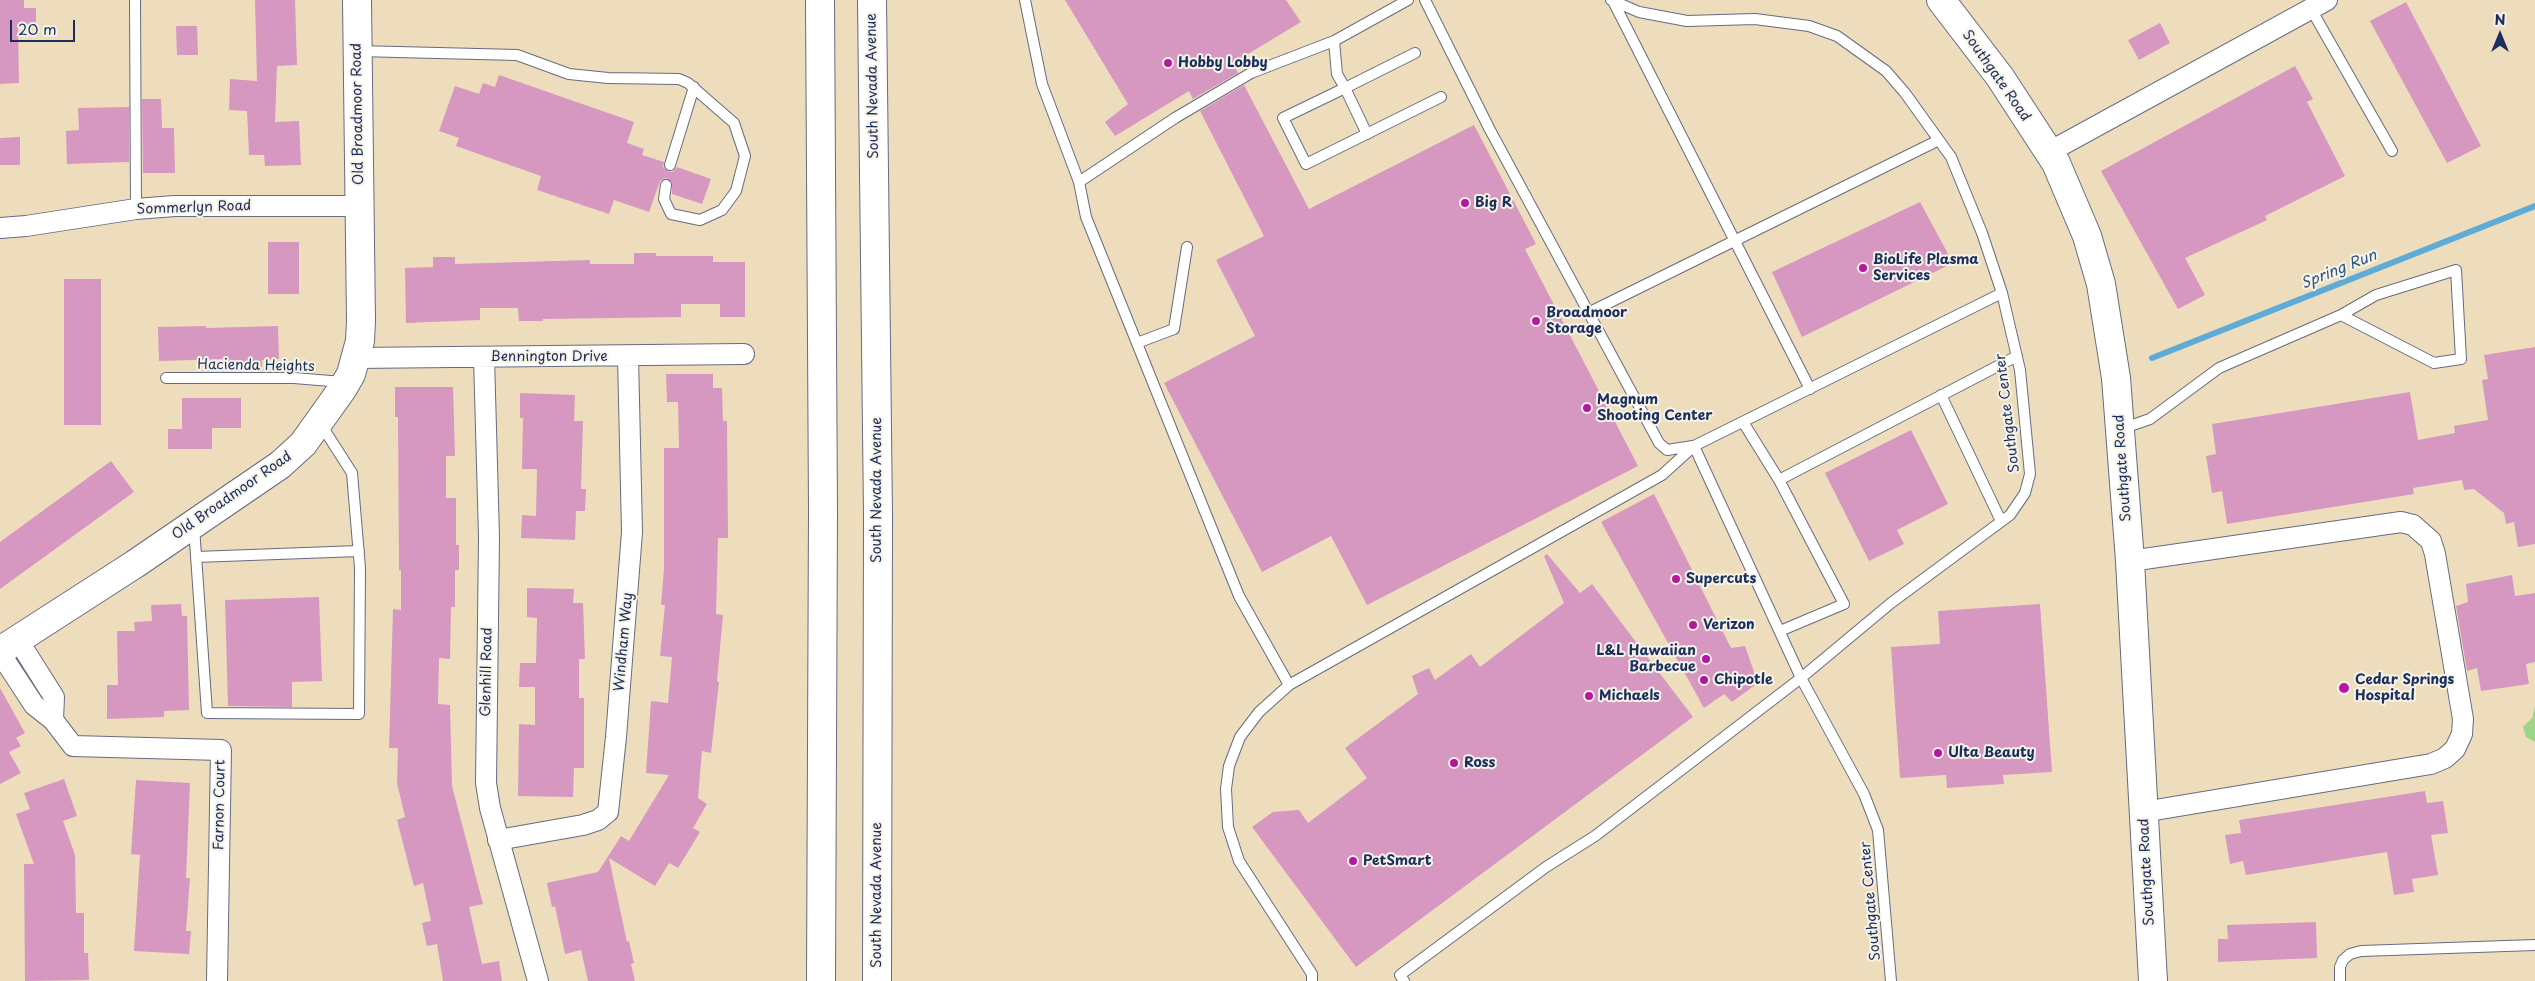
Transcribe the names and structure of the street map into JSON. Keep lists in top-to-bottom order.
{
  "streets": {
    "main road": ["Southgate Road", "South Nevada Avenue", "Old Broadmoor Road"],
    "street": [
      "Sommerlyn Road",
      "Bennington Drive",
      "Windham Way",
      "Glenhill Road",
      "Farnon Court"
    ],
    "lane": ["Hacienda Heights", "Southgate Center"]
  },
  "crossings": [
    ["Old Broadmoor Road", "Sommerlyn Road"],
    ["Old Broadmoor Road", "Bennington Drive"],
    ["Old Broadmoor Road", "Hacienda Heights"],
    ["Old Broadmoor Road", "Farnon Court"],
    ["Bennington Drive", "Hacienda Heights"],
    ["Bennington Drive", "Windham Way"],
    ["Bennington Drive", "Glenhill Road"],
    ["Windham Way", "Glenhill Road"]
  ],
  "water": ["Spring Run"],
  "places": [
    "Hobby Lobby",
    "Big R",
    "BioLife Plasma Services",
    "Broadmoor Storage",
    "Magnum Shooting Center",
    "Supercuts",
    "Verizon",
    "L&L Hawaiian Barbecue",
    "Chipotle",
    "Cedar Springs Hospital",
    "Michaels",
    "Ulta Beauty",
    "Ross",
    "PetSmart"
  ],
  "scale_bar": "20 m",
  "north": "top"
}
